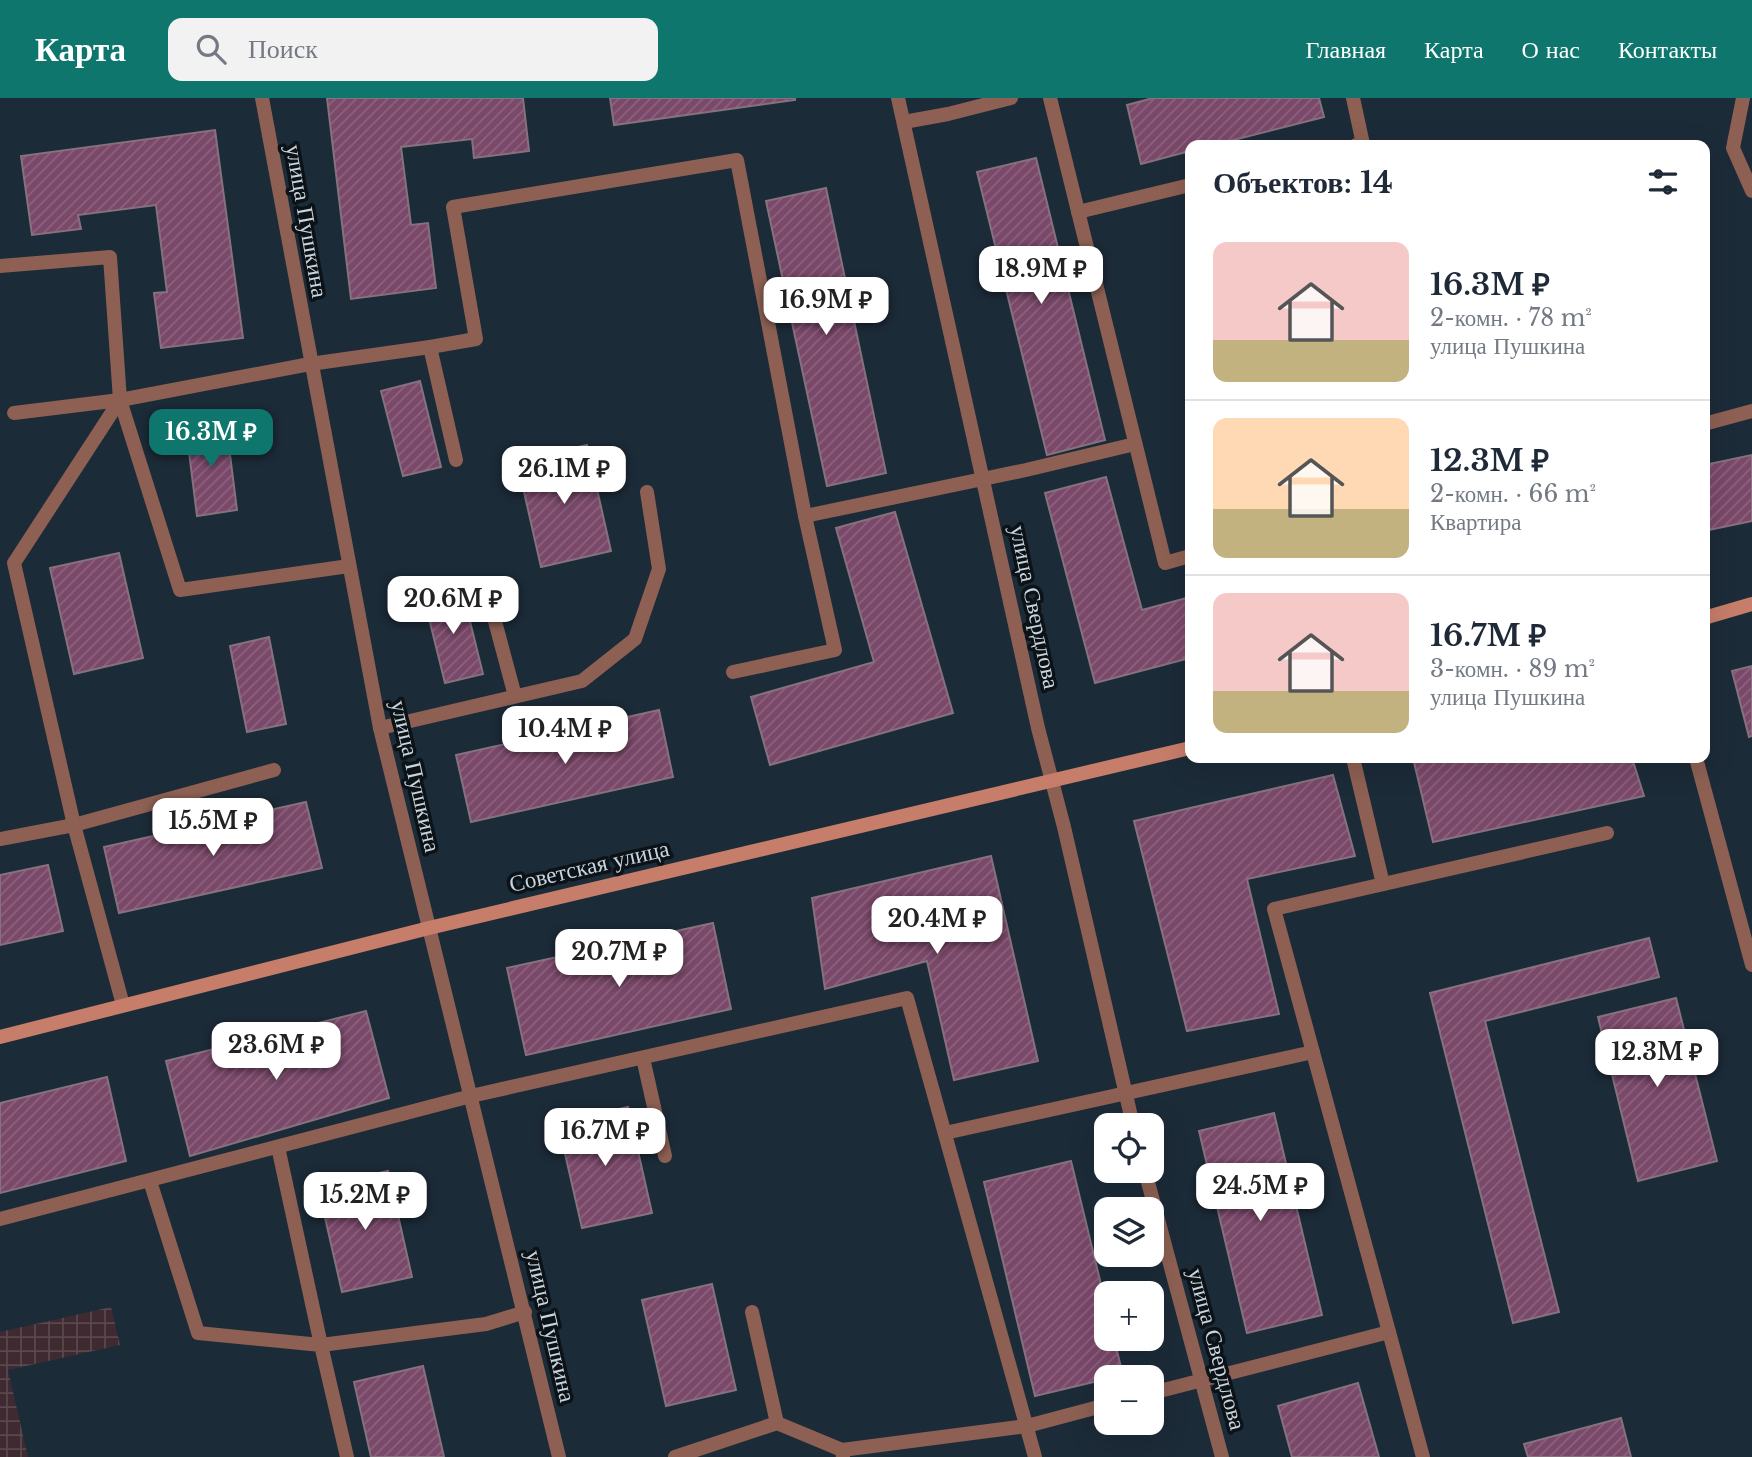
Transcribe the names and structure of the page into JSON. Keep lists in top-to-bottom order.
{
  "streets": {
    "street": ["улица Пушкина", "улица Свердлова", "Советская улица"]
  },
  "crossings": [
    ["улица Пушкина", "Советская улица"],
    ["улица Свердлова", "Советская улица"]
  ],
  "page": {
    "header": "Карта",
    "search": "Поиск",
    "nav": [
      "Главная",
      "Карта",
      "О нас",
      "Контакты"
    ],
    "heading": "Объектов: 14",
    "list": [
      {
        "name": "16.3M ₽",
        "note": "2-комн. · 78 m² · улица Пушкина"
      },
      {
        "name": "12.3M ₽",
        "note": "2-комн. · 66 m² · Квартира"
      },
      {
        "name": "16.7M ₽",
        "note": "3-комн. · 89 m² · улица Пушкина"
      }
    ],
    "price": [
      "18.9M ₽",
      "16.9M ₽",
      "16.3M ₽",
      "26.1M ₽",
      "20.6M ₽",
      "10.4M ₽",
      "15.5M ₽",
      "20.4M ₽",
      "20.7M ₽",
      "23.6M ₽",
      "12.3M ₽",
      "16.7M ₽",
      "24.5M ₽",
      "15.2M ₽"
    ],
    "map_buttons": ["+", "−"]
  }
}
